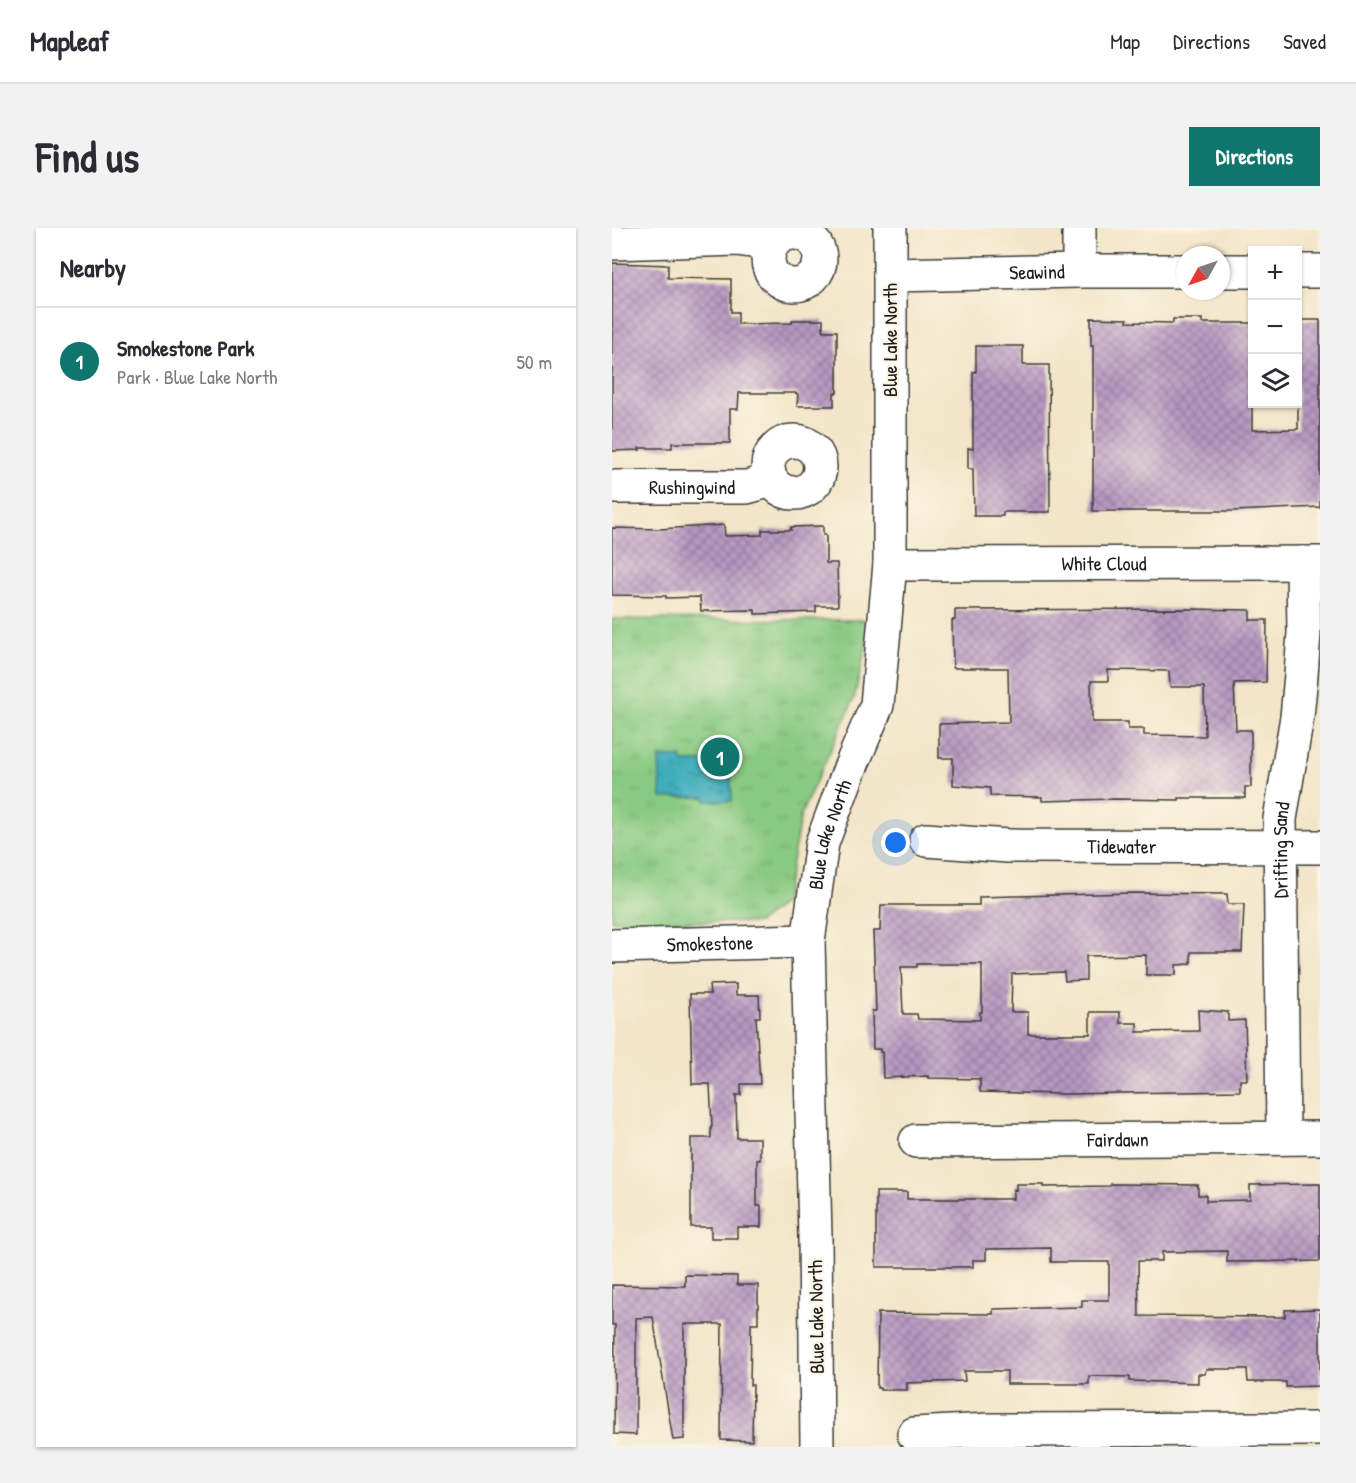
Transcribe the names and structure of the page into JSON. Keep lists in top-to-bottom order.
{
  "streets": {
    "street": [
      "Seawind",
      "Blue Lake North",
      "Rushingwind",
      "White Cloud",
      "Tidewater",
      "Drifting Sand",
      "Smokestone",
      "Fairdawn"
    ]
  },
  "crossings": [
    ["Seawind", "Blue Lake North"],
    ["Blue Lake North", "White Cloud"],
    ["Blue Lake North", "Smokestone"],
    ["White Cloud", "Drifting Sand"],
    ["Tidewater", "Drifting Sand"],
    ["Drifting Sand", "Fairdawn"]
  ],
  "north": "bottom left",
  "page": {
    "header": "Mapleaf",
    "nav": ["Map", "Directions", "Saved"],
    "buttons": "Directions",
    "title": "Find us",
    "heading": "Nearby",
    "map_buttons": ["+", "−"],
    "list": [
      {
        "mark": "1",
        "name": "Smokestone Park",
        "note": "Park · Blue Lake North",
        "value": "50 m"
      }
    ],
    "pins": "1"
  }
}
